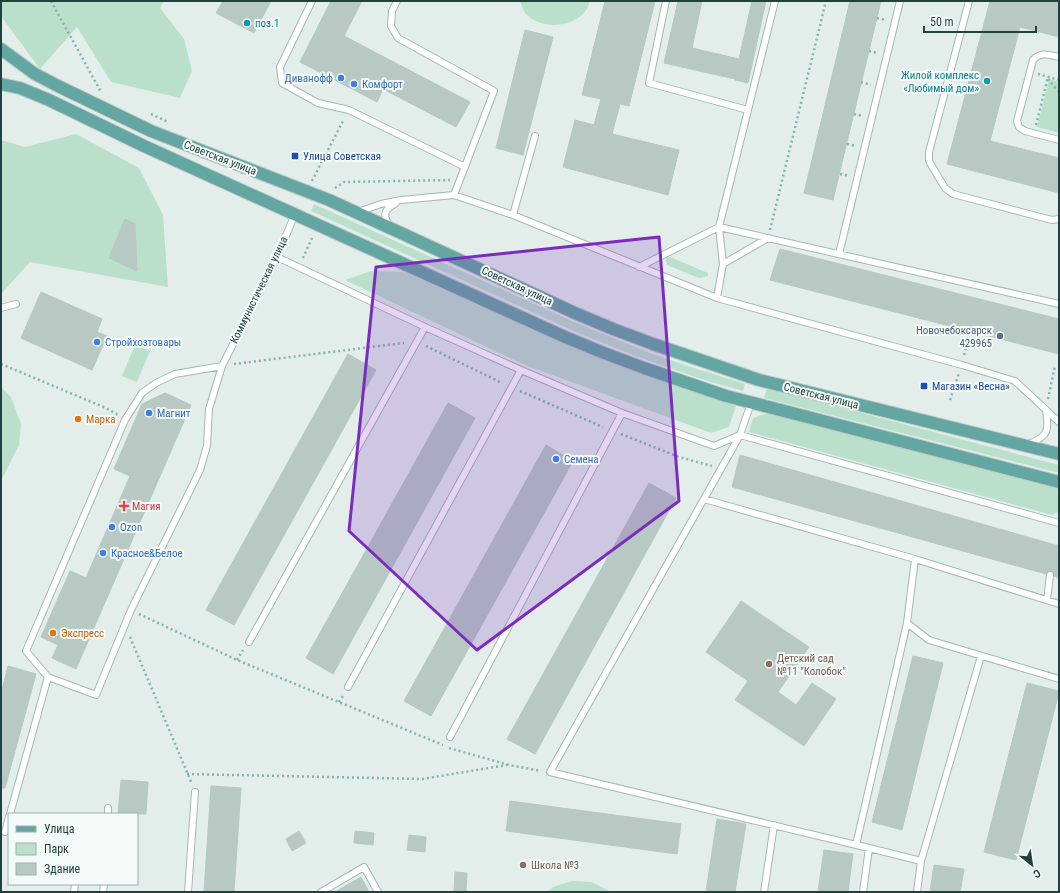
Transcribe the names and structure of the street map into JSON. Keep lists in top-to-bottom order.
{
  "streets": {
    "main road": ["Советская улица"],
    "lane": ["Коммунистическая улица"]
  },
  "crossings": [
    ["Советская улица", "Коммунистическая улица"]
  ],
  "places": {
    "other": [
      "поз.1",
      "Диванофф",
      "Жилой комплекс «Любимый дом»",
      "Комфорт",
      "Новочебоксарск 429965",
      "Стройхозтовары",
      "Магнит",
      "Марка",
      "Семена",
      "Ozon",
      "Красное&Белое",
      "Экспресс",
      "Детский сад №11 \"Колобок\"",
      "Школа №3"
    ],
    "transit": ["Улица Советская", "Магазин «Весна»"],
    "health": ["Магия"]
  },
  "legend": ["Улица", "Парк", "Здание"],
  "scale_bar": "50 m",
  "north": "bottom right"
}
